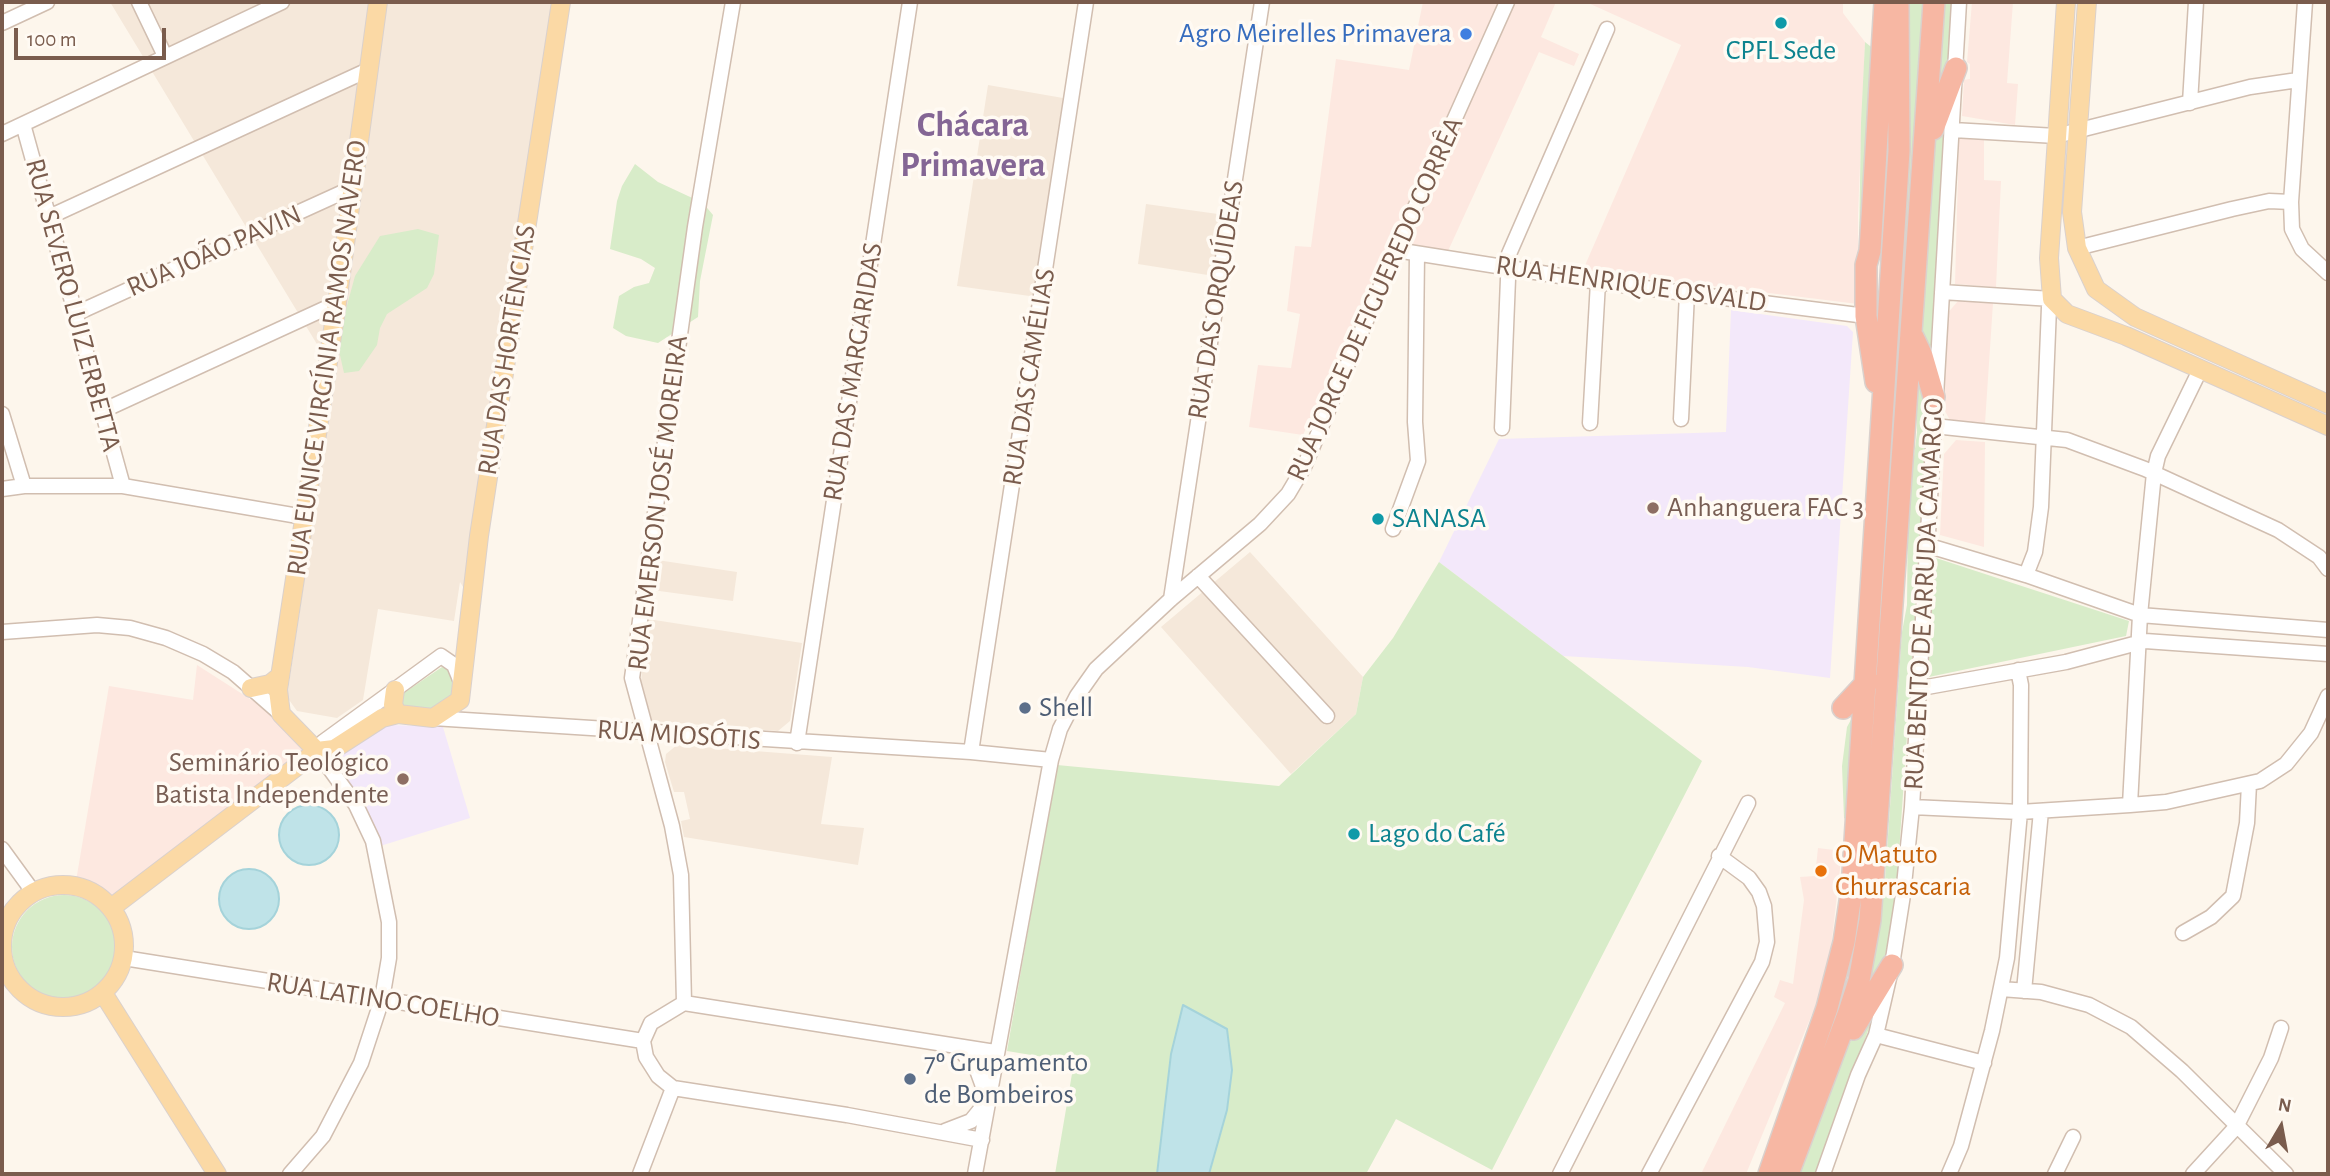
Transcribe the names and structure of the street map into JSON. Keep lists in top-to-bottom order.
{
  "streets": {
    "main road": ["RUA DAS HORTÊNCIAS", "RUA EUNICE VIRGÍNIA RAMOS NAVERO", "RUA MIOSÓTIS"],
    "street": [
      "RUA JOÃO PAVIN",
      "RUA HENRIQUE OSVALD",
      "RUA JORGE DE FIGUEREDO CORRÊA",
      "RUA DAS ORQUÍDEAS",
      "RUA SEVERO LUIZ ERBETTA",
      "RUA DAS MARGARIDAS",
      "RUA DAS CAMÉLIAS",
      "RUA EMERSON JOSÉ MOREIRA",
      "RUA BENTO DE ARRUDA CAMARGO",
      "RUA LATINO COELHO"
    ]
  },
  "crossings": [
    ["RUA JOÃO PAVIN", "RUA SEVERO LUIZ ERBETTA"],
    ["RUA JOÃO PAVIN", "RUA EUNICE VIRGÍNIA RAMOS NAVERO"],
    ["RUA HENRIQUE OSVALD", "RUA JORGE DE FIGUEREDO CORRÊA"],
    ["RUA JORGE DE FIGUEREDO CORRÊA", "RUA DAS ORQUÍDEAS"],
    ["RUA JORGE DE FIGUEREDO CORRÊA", "RUA MIOSÓTIS"],
    ["RUA DAS MARGARIDAS", "RUA MIOSÓTIS"],
    ["RUA DAS CAMÉLIAS", "RUA MIOSÓTIS"],
    ["RUA EMERSON JOSÉ MOREIRA", "RUA MIOSÓTIS"]
  ],
  "districts": ["Chácara Primavera"],
  "places": [
    "CPFL Sede",
    "Agro Meirelles Primavera",
    "Anhanguera FAC 3",
    "SANASA",
    "Shell",
    "Seminário Teológico Batista Independente",
    "Lago do Café",
    "O Matuto Churrascaria",
    "7º Grupamento de Bombeiros"
  ],
  "scale_bar": "100 m",
  "north": "top"
}
